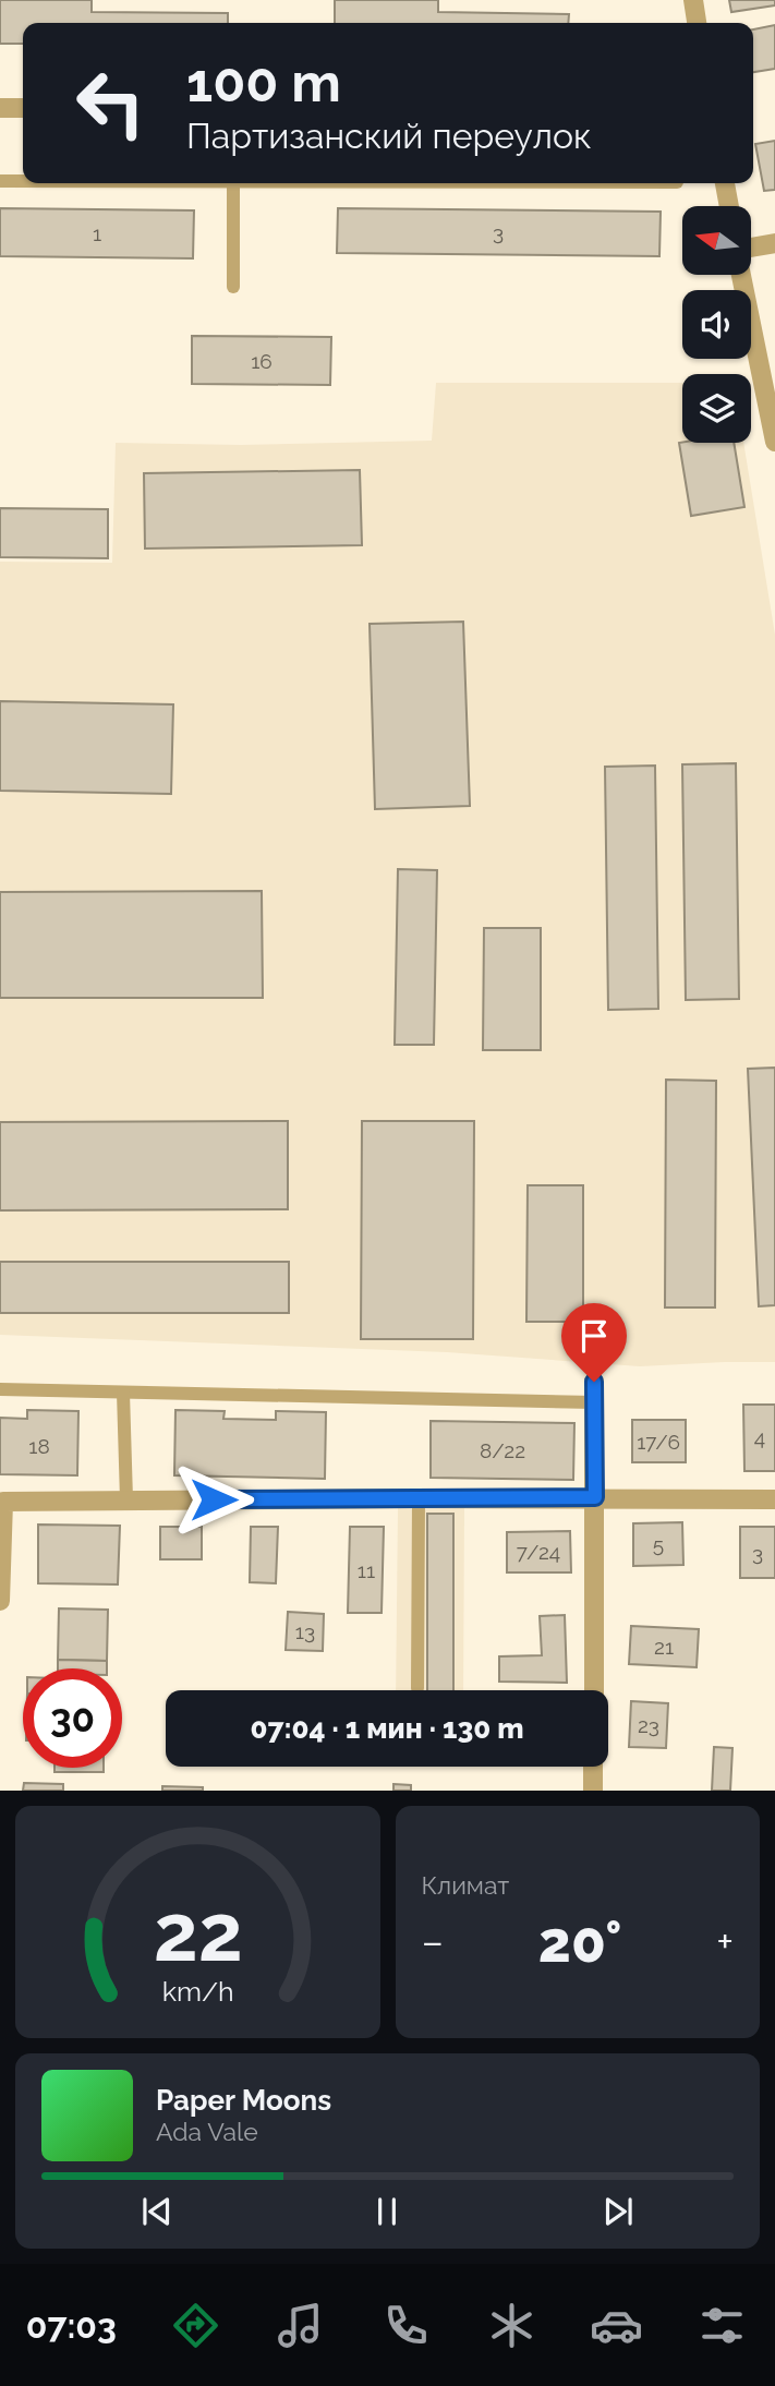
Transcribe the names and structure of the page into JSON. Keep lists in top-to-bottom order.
{
  "house_numbers": [
    "3",
    "1",
    "16",
    "4",
    "17/6",
    "18",
    "8/22",
    "5",
    "7/24",
    "3",
    "11",
    "13",
    "21",
    "23"
  ],
  "north": "left",
  "page": {
    "turn": ["100 m", "Партизанский переулок"],
    "limit": "30",
    "trip": "07:04 · 1 мин · 130 m",
    "tile": "Климат",
    "heat": ["−", "20°", "+"],
    "song": ["Paper Moons", "Ada Vale"],
    "tabs": "07:03",
    "gauge": ["22", "km/h"]
  }
}
